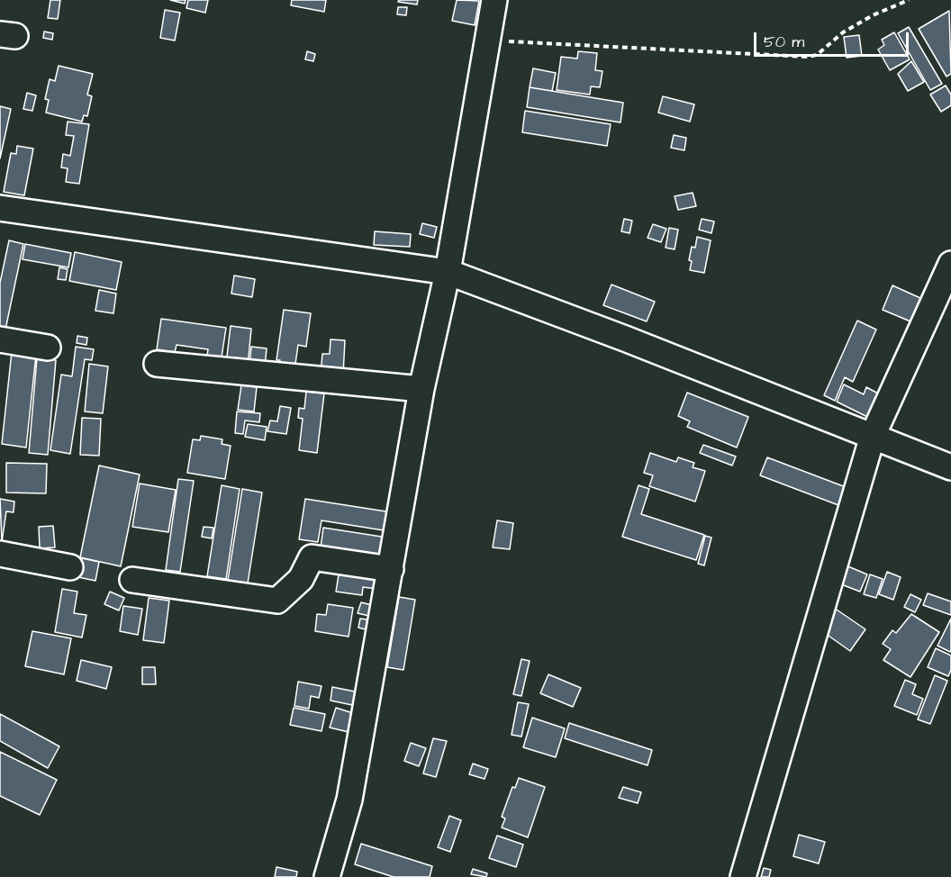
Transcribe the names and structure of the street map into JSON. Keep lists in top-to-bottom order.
{
  "scale_bar": "50 m"
}
